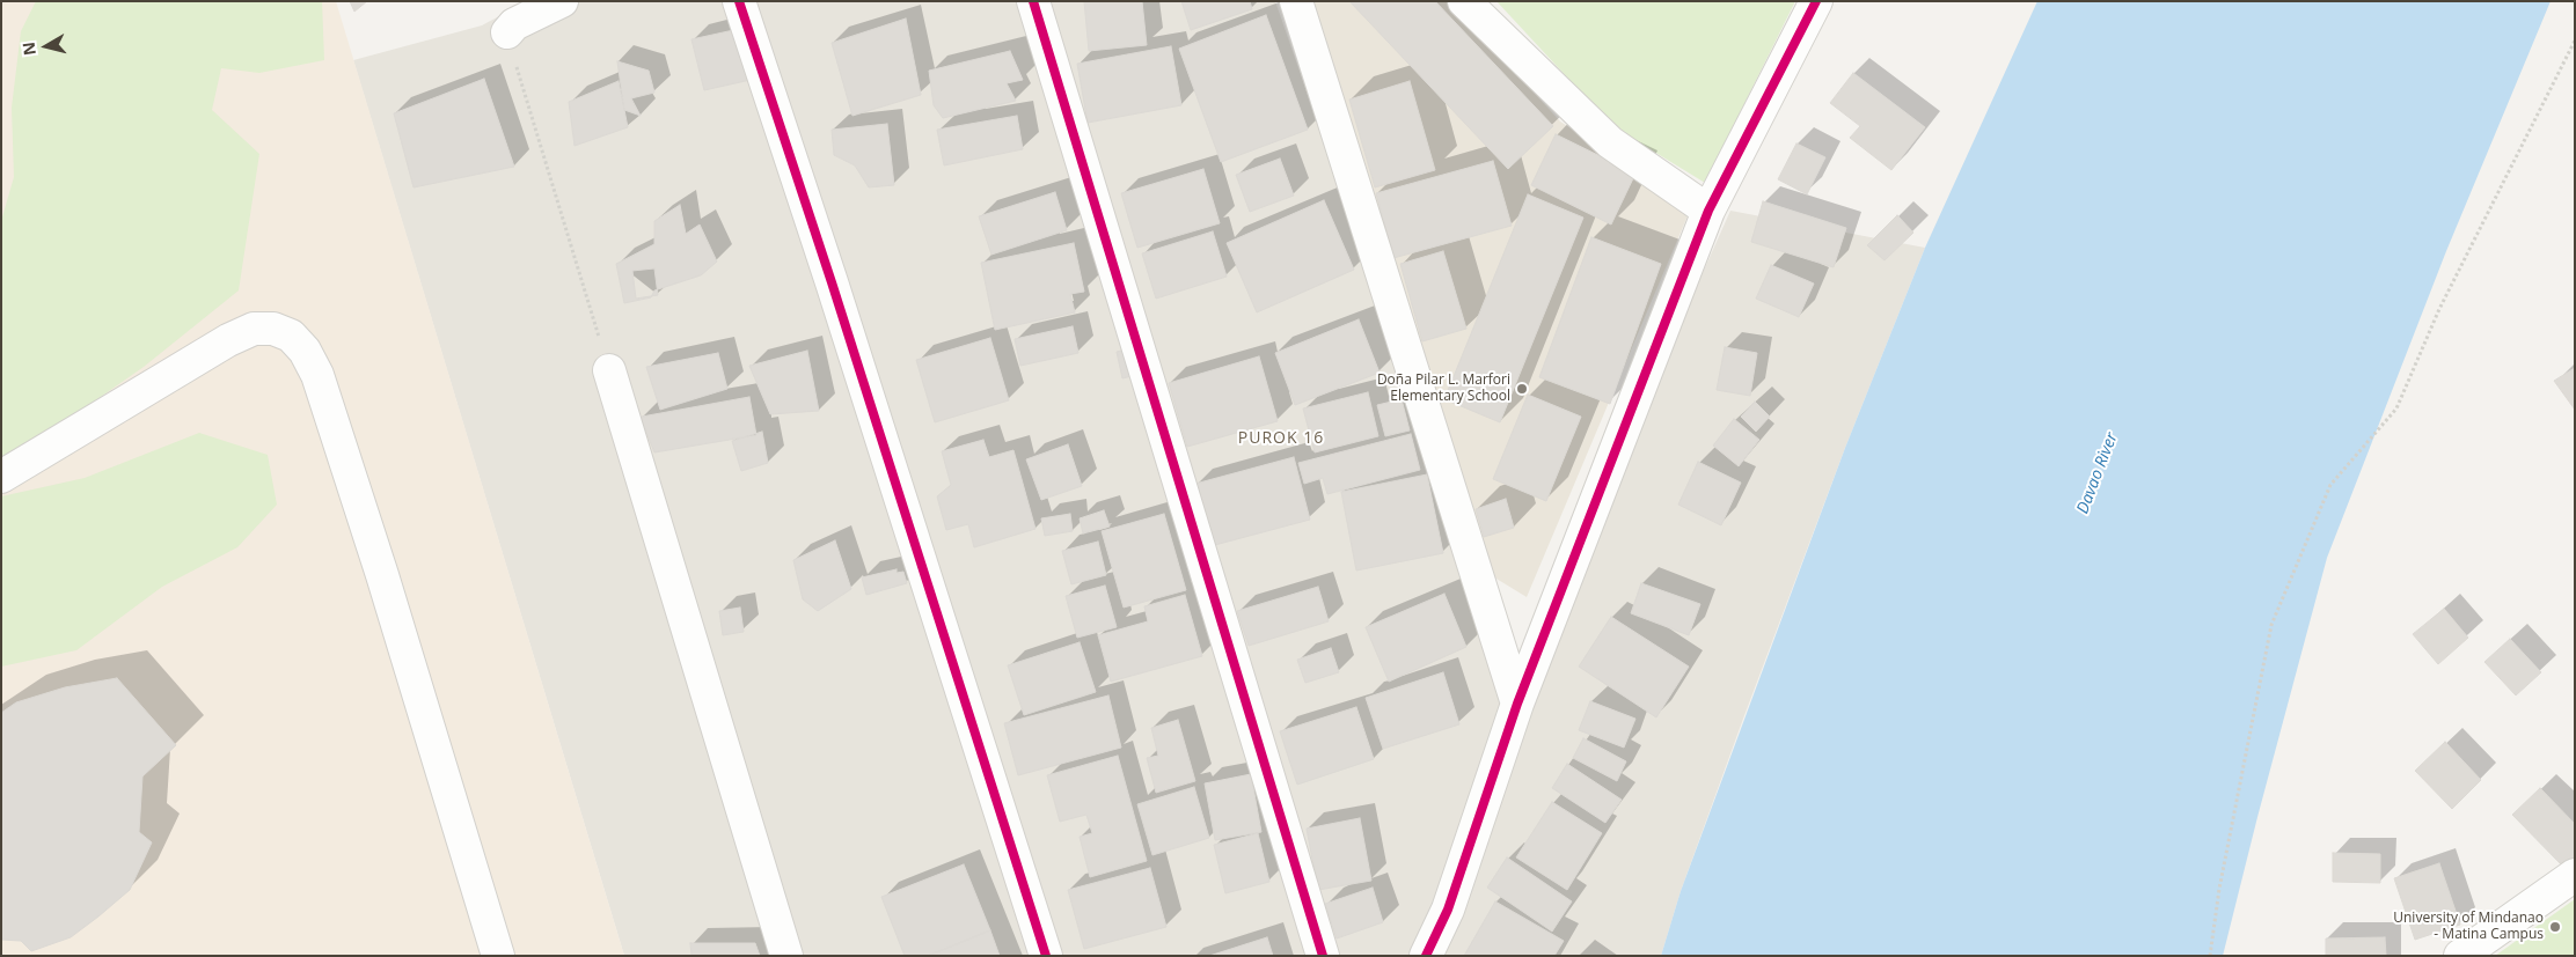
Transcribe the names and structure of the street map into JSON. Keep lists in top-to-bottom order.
{
  "districts": ["PUROK 16"],
  "water": ["Davao River"],
  "places": ["Doña Pilar L. Marfori Elementary School", "University of Mindanao - Matina Campus"],
  "north": "left"
}
